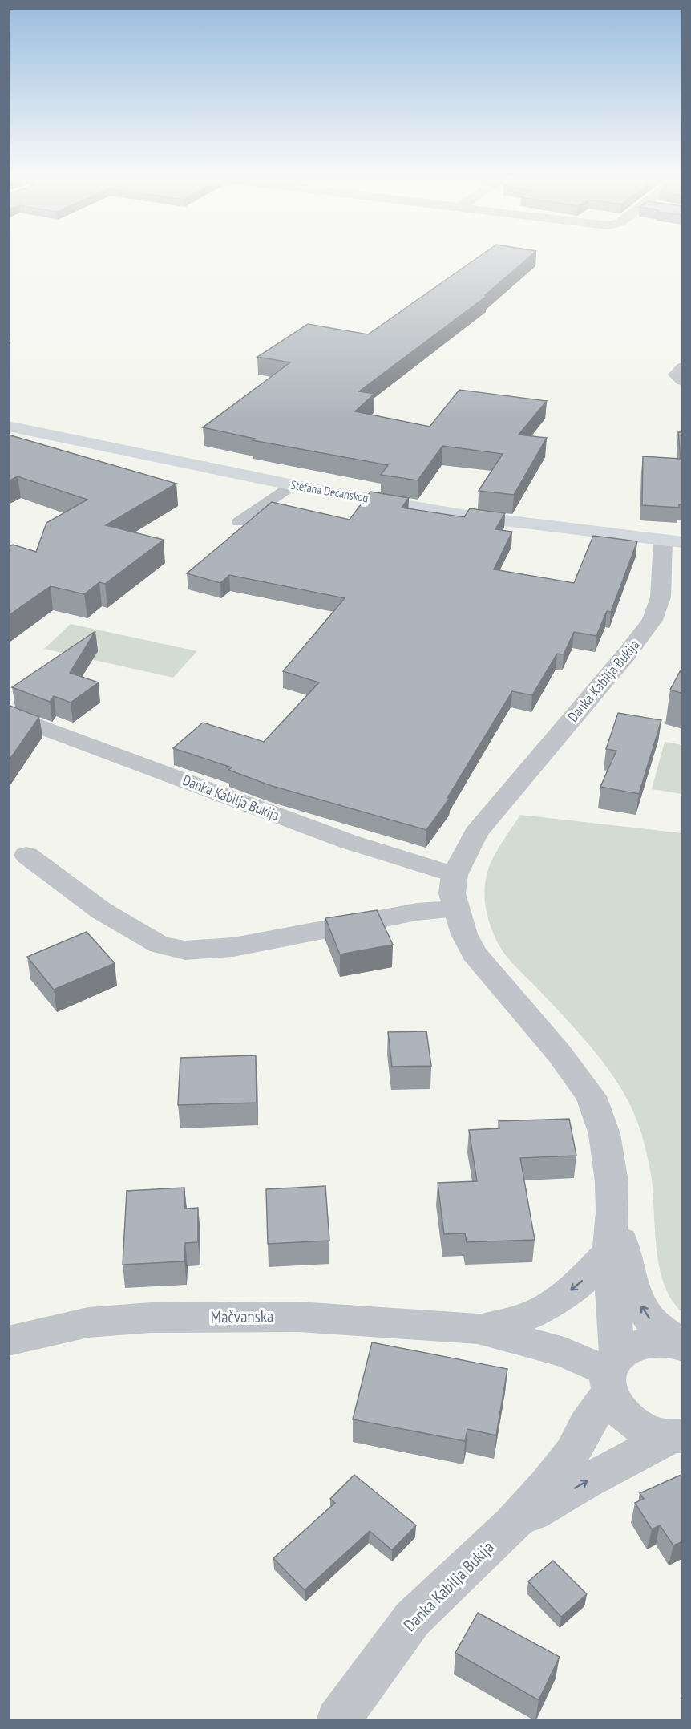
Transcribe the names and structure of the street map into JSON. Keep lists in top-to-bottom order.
{
  "streets": {
    "main road": ["Stefana Decanskog"],
    "street": ["Danka Kabilja Bukija", "Mačvanska"]
  },
  "crossings": [
    ["Stefana Decanskog", "Danka Kabilja Bukija"]
  ]
}
